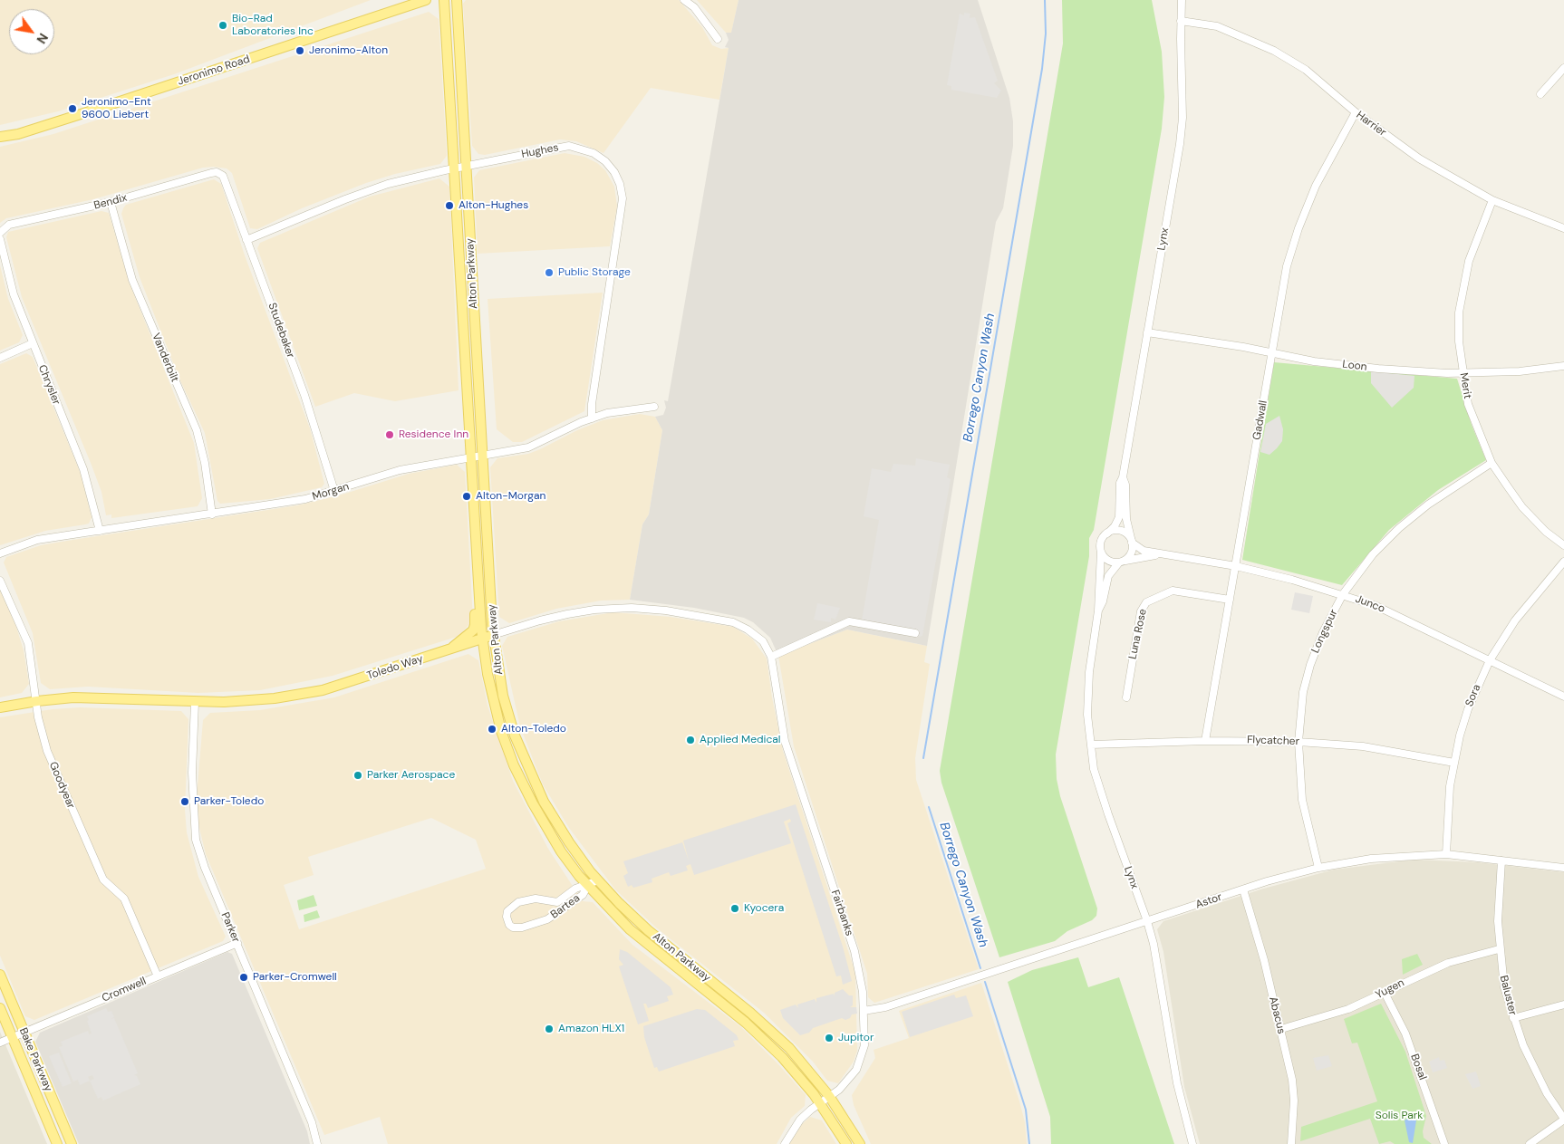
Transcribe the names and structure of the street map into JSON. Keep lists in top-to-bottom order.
{
  "streets": {
    "main road": [
      "Jeronimo Road",
      "Alton Parkway",
      "Toledo Way",
      "Bake Parkway"
    ],
    "street": [
      "Harrier",
      "Hughes",
      "Bendix",
      "Lynx",
      "Studebaker",
      "Vanderbilt",
      "Loon",
      "Chrysler",
      "Merit",
      "Gadwall",
      "Morgan",
      "Junco",
      "Longspur",
      "Luna Rose",
      "Sora",
      "Flycatcher",
      "Goodyear",
      "Astor",
      "Bartea",
      "Fairbanks",
      "Parker",
      "Yugen",
      "Cromwell",
      "Baluster",
      "Abacus",
      "Bosal"
    ]
  },
  "crossings": [
    ["Harrier", "Lynx"],
    ["Harrier", "Merit"],
    ["Harrier", "Gadwall"],
    ["Hughes", "Alton Parkway"],
    ["Hughes", "Studebaker"],
    ["Hughes", "Morgan"],
    ["Bendix", "Studebaker"],
    ["Bendix", "Vanderbilt"],
    ["Lynx", "Loon"],
    ["Lynx", "Junco"],
    ["Lynx", "Flycatcher"],
    ["Lynx", "Astor"],
    ["Alton Parkway", "Morgan"],
    ["Alton Parkway", "Toledo Way"],
    ["Alton Parkway", "Bartea"],
    ["Alton Parkway", "Fairbanks"],
    ["Studebaker", "Morgan"],
    ["Vanderbilt", "Morgan"],
    ["Loon", "Merit"],
    ["Loon", "Gadwall"],
    ["Chrysler", "Morgan"],
    ["Merit", "Longspur"],
    ["Gadwall", "Junco"],
    ["Gadwall", "Luna Rose"],
    ["Gadwall", "Flycatcher"],
    ["Junco", "Longspur"],
    ["Junco", "Sora"],
    ["Longspur", "Flycatcher"],
    ["Longspur", "Astor"],
    ["Toledo Way", "Goodyear"],
    ["Toledo Way", "Fairbanks"],
    ["Toledo Way", "Parker"],
    ["Sora", "Flycatcher"],
    ["Sora", "Astor"],
    ["Goodyear", "Cromwell"],
    ["Astor", "Fairbanks"],
    ["Astor", "Baluster"],
    ["Astor", "Abacus"],
    ["Parker", "Cromwell"],
    ["Yugen", "Baluster"],
    ["Yugen", "Abacus"],
    ["Yugen", "Bosal"],
    ["Cromwell", "Bake Parkway"]
  ],
  "water": ["Borrego Canyon Wash"],
  "parks": ["Solis Park"],
  "places": [
    "Bio-Rad Laboratories Inc",
    "Jeronimo-Alton",
    "Jeronimo-Ent 9600 Liebert",
    "Alton-Hughes",
    "Public Storage",
    "Residence Inn",
    "Alton-Morgan",
    "Alton-Toledo",
    "Applied Medical",
    "Parker Aerospace",
    "Parker-Toledo",
    "Kyocera",
    "Parker-Cromwell",
    "Amazon HLX1",
    "Jupitor"
  ],
  "north": "bottom right"
}
